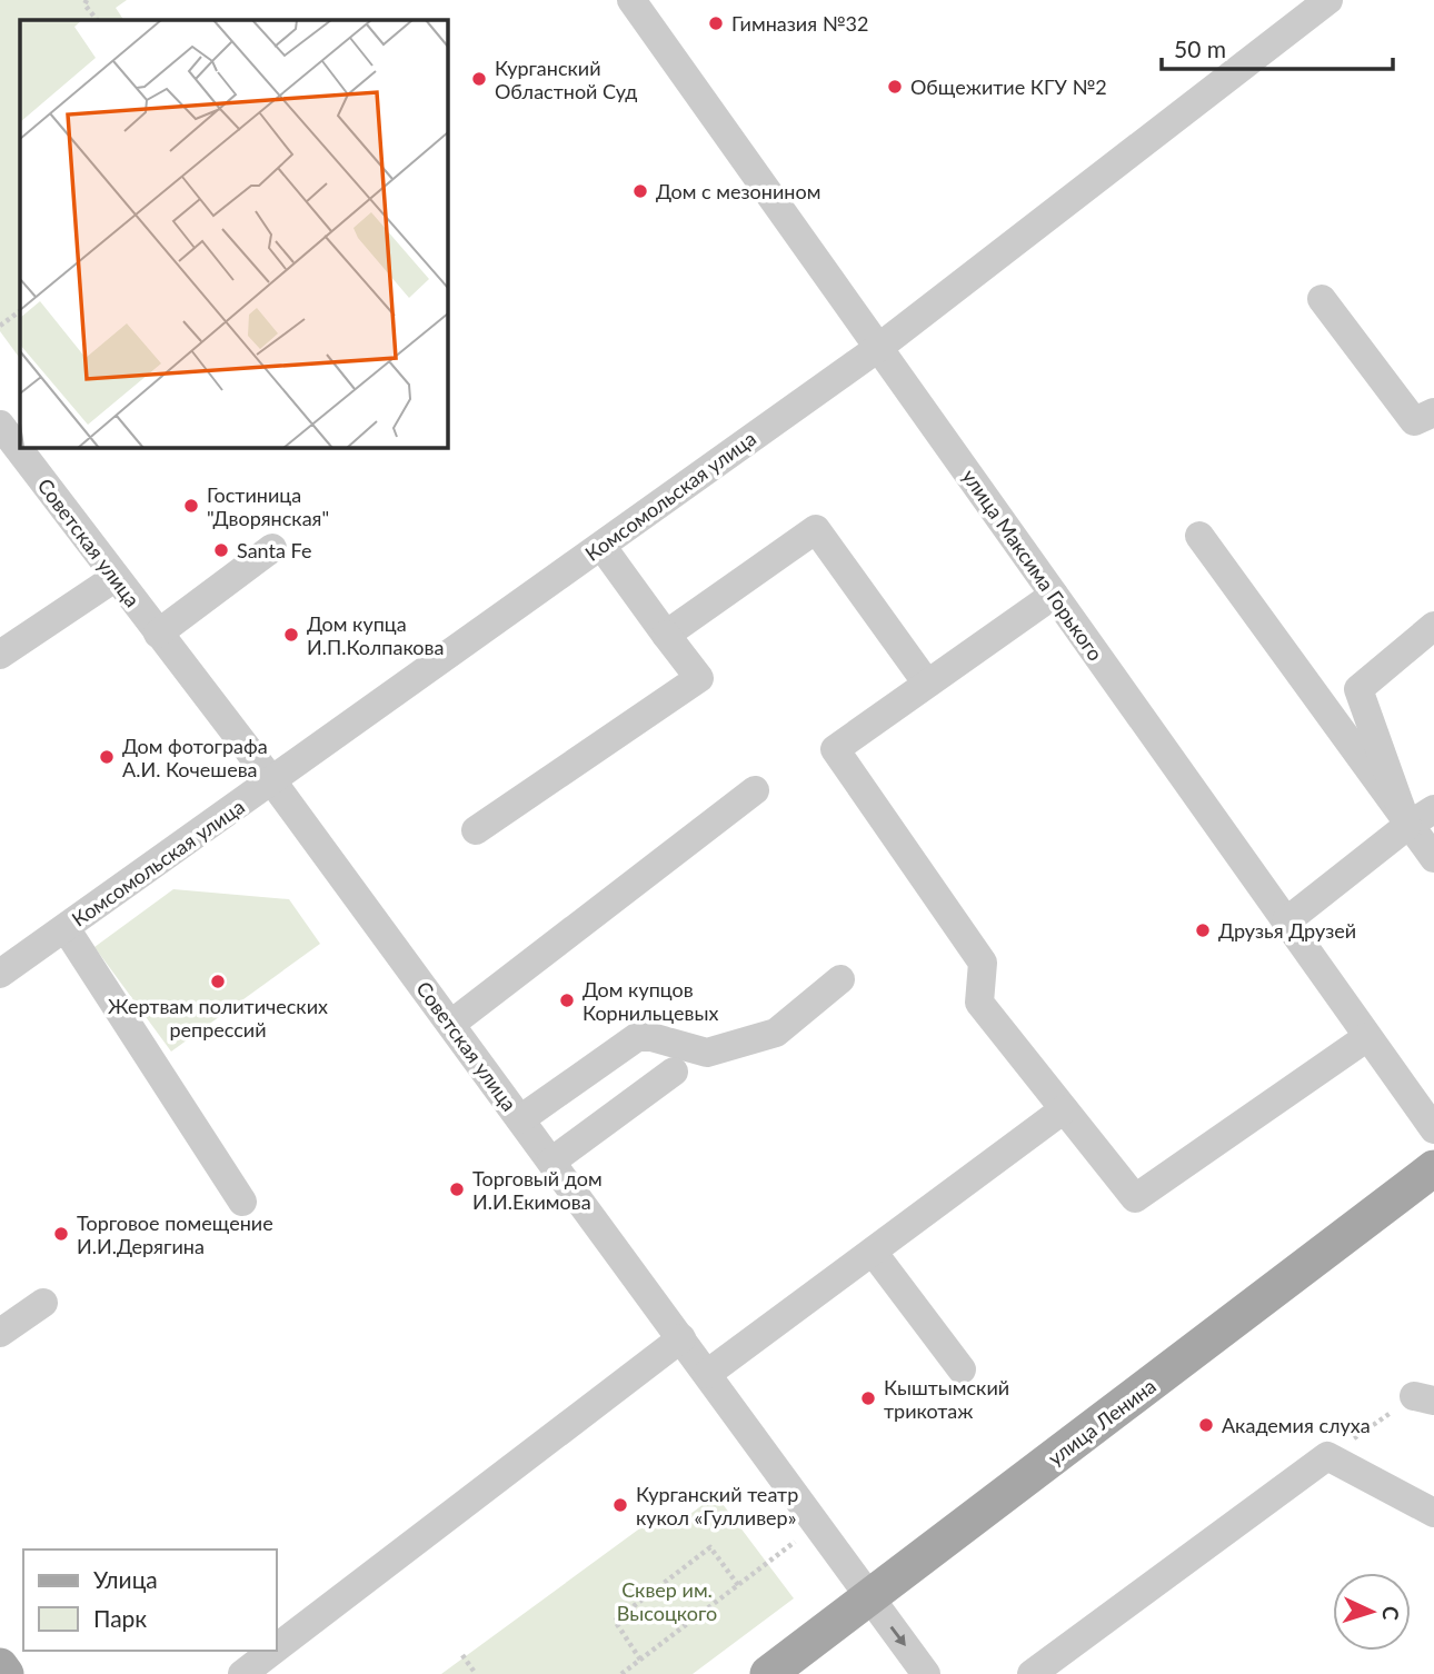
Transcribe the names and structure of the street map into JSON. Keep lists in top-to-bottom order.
{
  "streets": {
    "main road": ["улица Ленина"],
    "street": ["Комсомольская улица", "Советская улица", "улица Максима Горького"]
  },
  "crossings": [
    ["Комсомольская улица", "Советская улица"],
    ["Комсомольская улица", "улица Максима Горького"],
    ["Советская улица", "улица Ленина"]
  ],
  "parks": ["Сквер им. Высоцкого"],
  "places": [
    "Гимназия №32",
    "Курганский Областной Суд",
    "Общежитие КГУ №2",
    "Дом с мезонином",
    "Гостиница \"Дворянская\"",
    "Santa Fe",
    "Дом купца И.П.Колпакова",
    "Дом фотографа А.И. Кочешева",
    "Друзья Друзей",
    "Жертвам политических репрессий",
    "Дом купцов Корнильцевых",
    "Торговый дом И.И.Екимова",
    "Торговое помещение И.И.Дерягина",
    "Кыштымский трикотаж",
    "Академия слуха",
    "Курганский театр кукол «Гулливер»"
  ],
  "legend": ["Улица", "Парк"],
  "scale_bar": "50 m",
  "north": "right"
}
